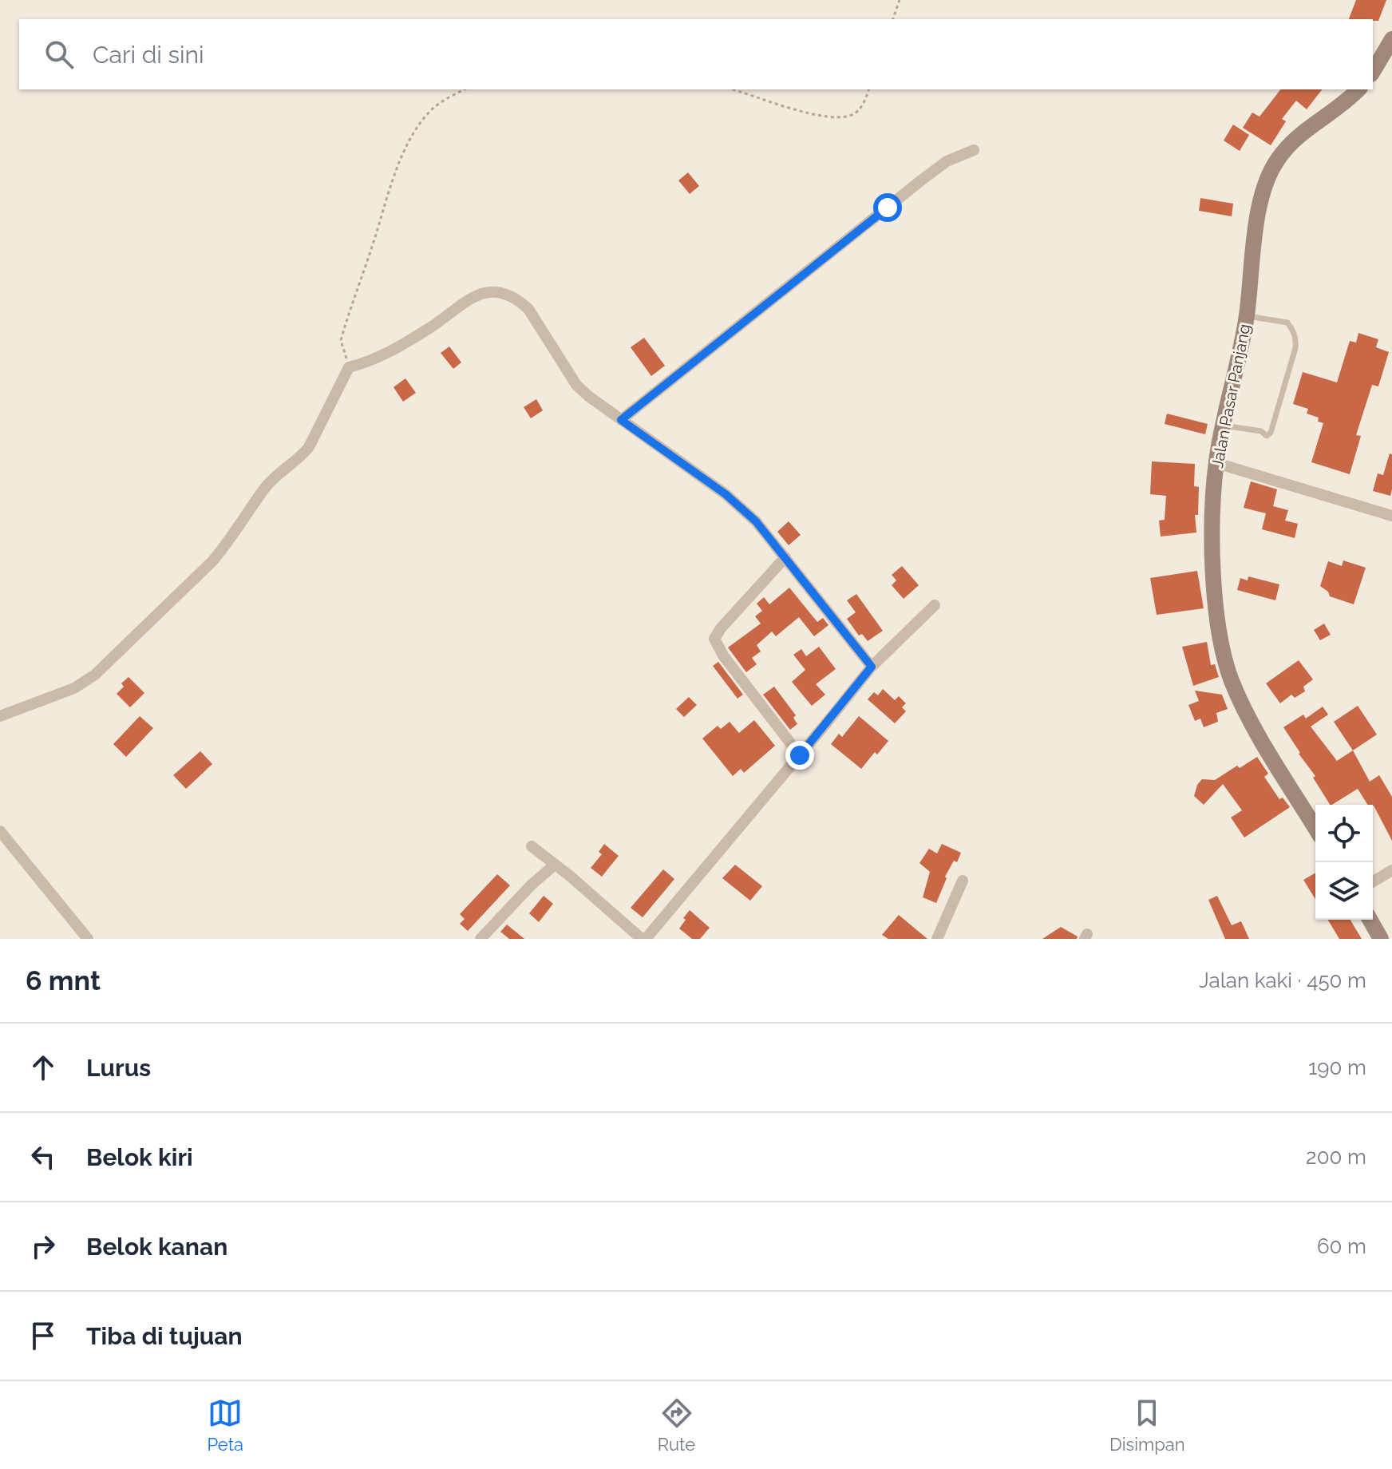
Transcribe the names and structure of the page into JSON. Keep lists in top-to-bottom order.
{
  "streets": {
    "main road": ["Jalan Pasar Panjang"]
  },
  "page": {
    "search": "Cari di sini",
    "heading": ["6 mnt", "Jalan kaki · 450 m"],
    "list": [
      ["Lurus", "190 m"],
      ["Belok kiri", "200 m"],
      ["Belok kanan", "60 m"],
      "Tiba di tujuan"
    ],
    "nav": ["Peta", "Rute", "Disimpan"]
  }
}
